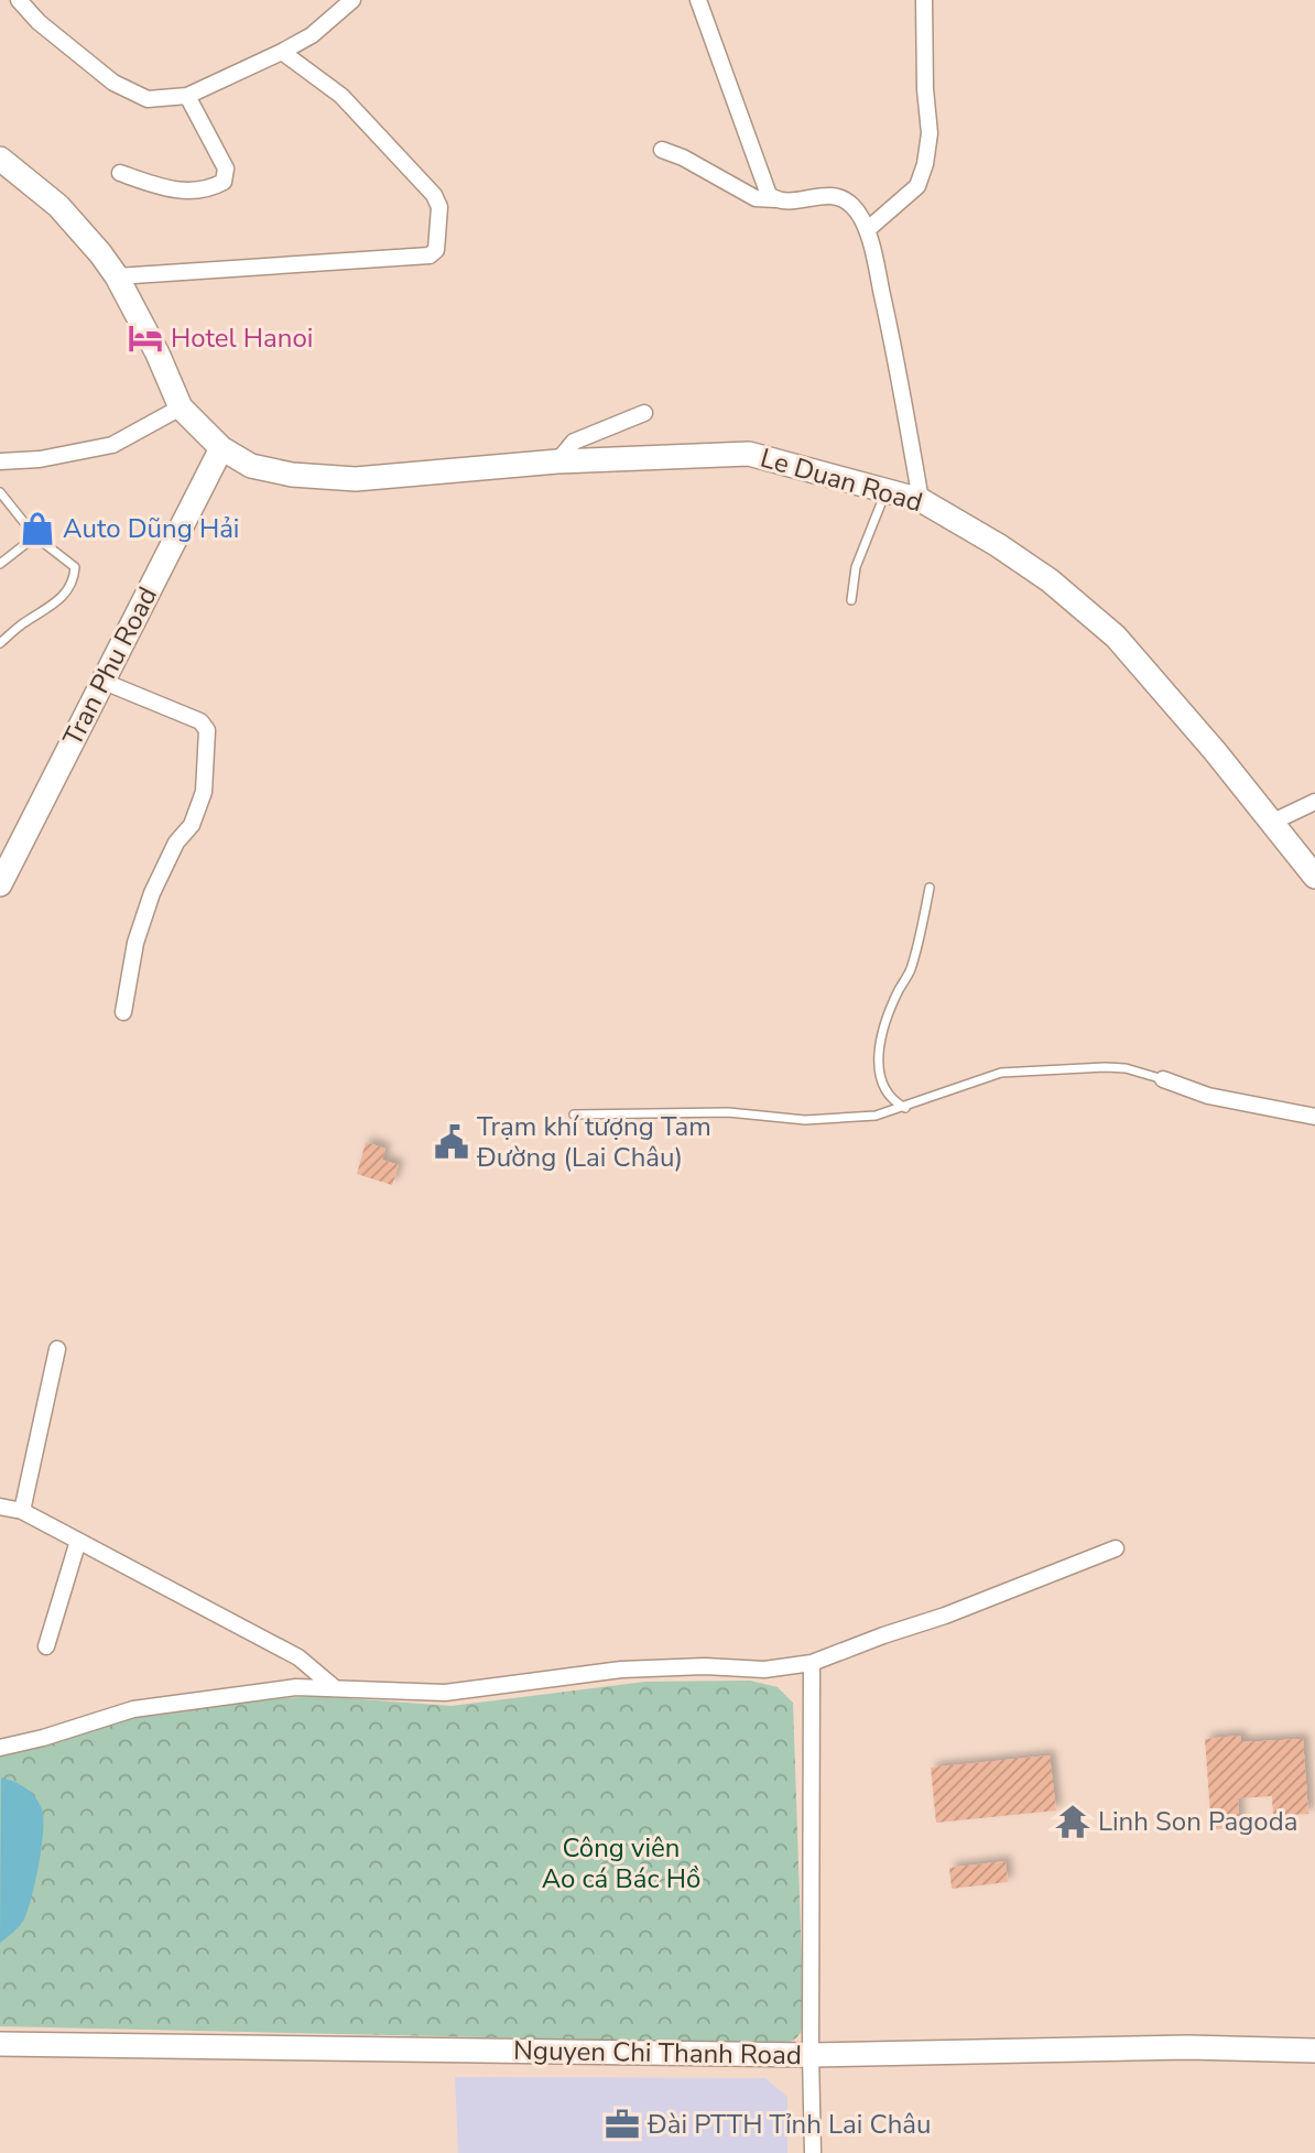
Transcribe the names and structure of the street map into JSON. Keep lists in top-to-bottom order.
{
  "streets": {
    "street": ["Le Duan Road", "Tran Phu Road", "Nguyen Chi Thanh Road"]
  },
  "crossings": [
    ["Le Duan Road", "Tran Phu Road"]
  ],
  "parks": ["Công viên Ao cá Bác Hồ"],
  "places": {
    "hotel": ["Hotel Hanoi"],
    "shop": ["Auto Dũng Hải"],
    "public building": ["Trạm khí tượng Tam Đường (Lai Châu)"],
    "temple": ["Linh Son Pagoda"],
    "office": ["Đài PTTH Tỉnh Lai Châu"]
  }
}
